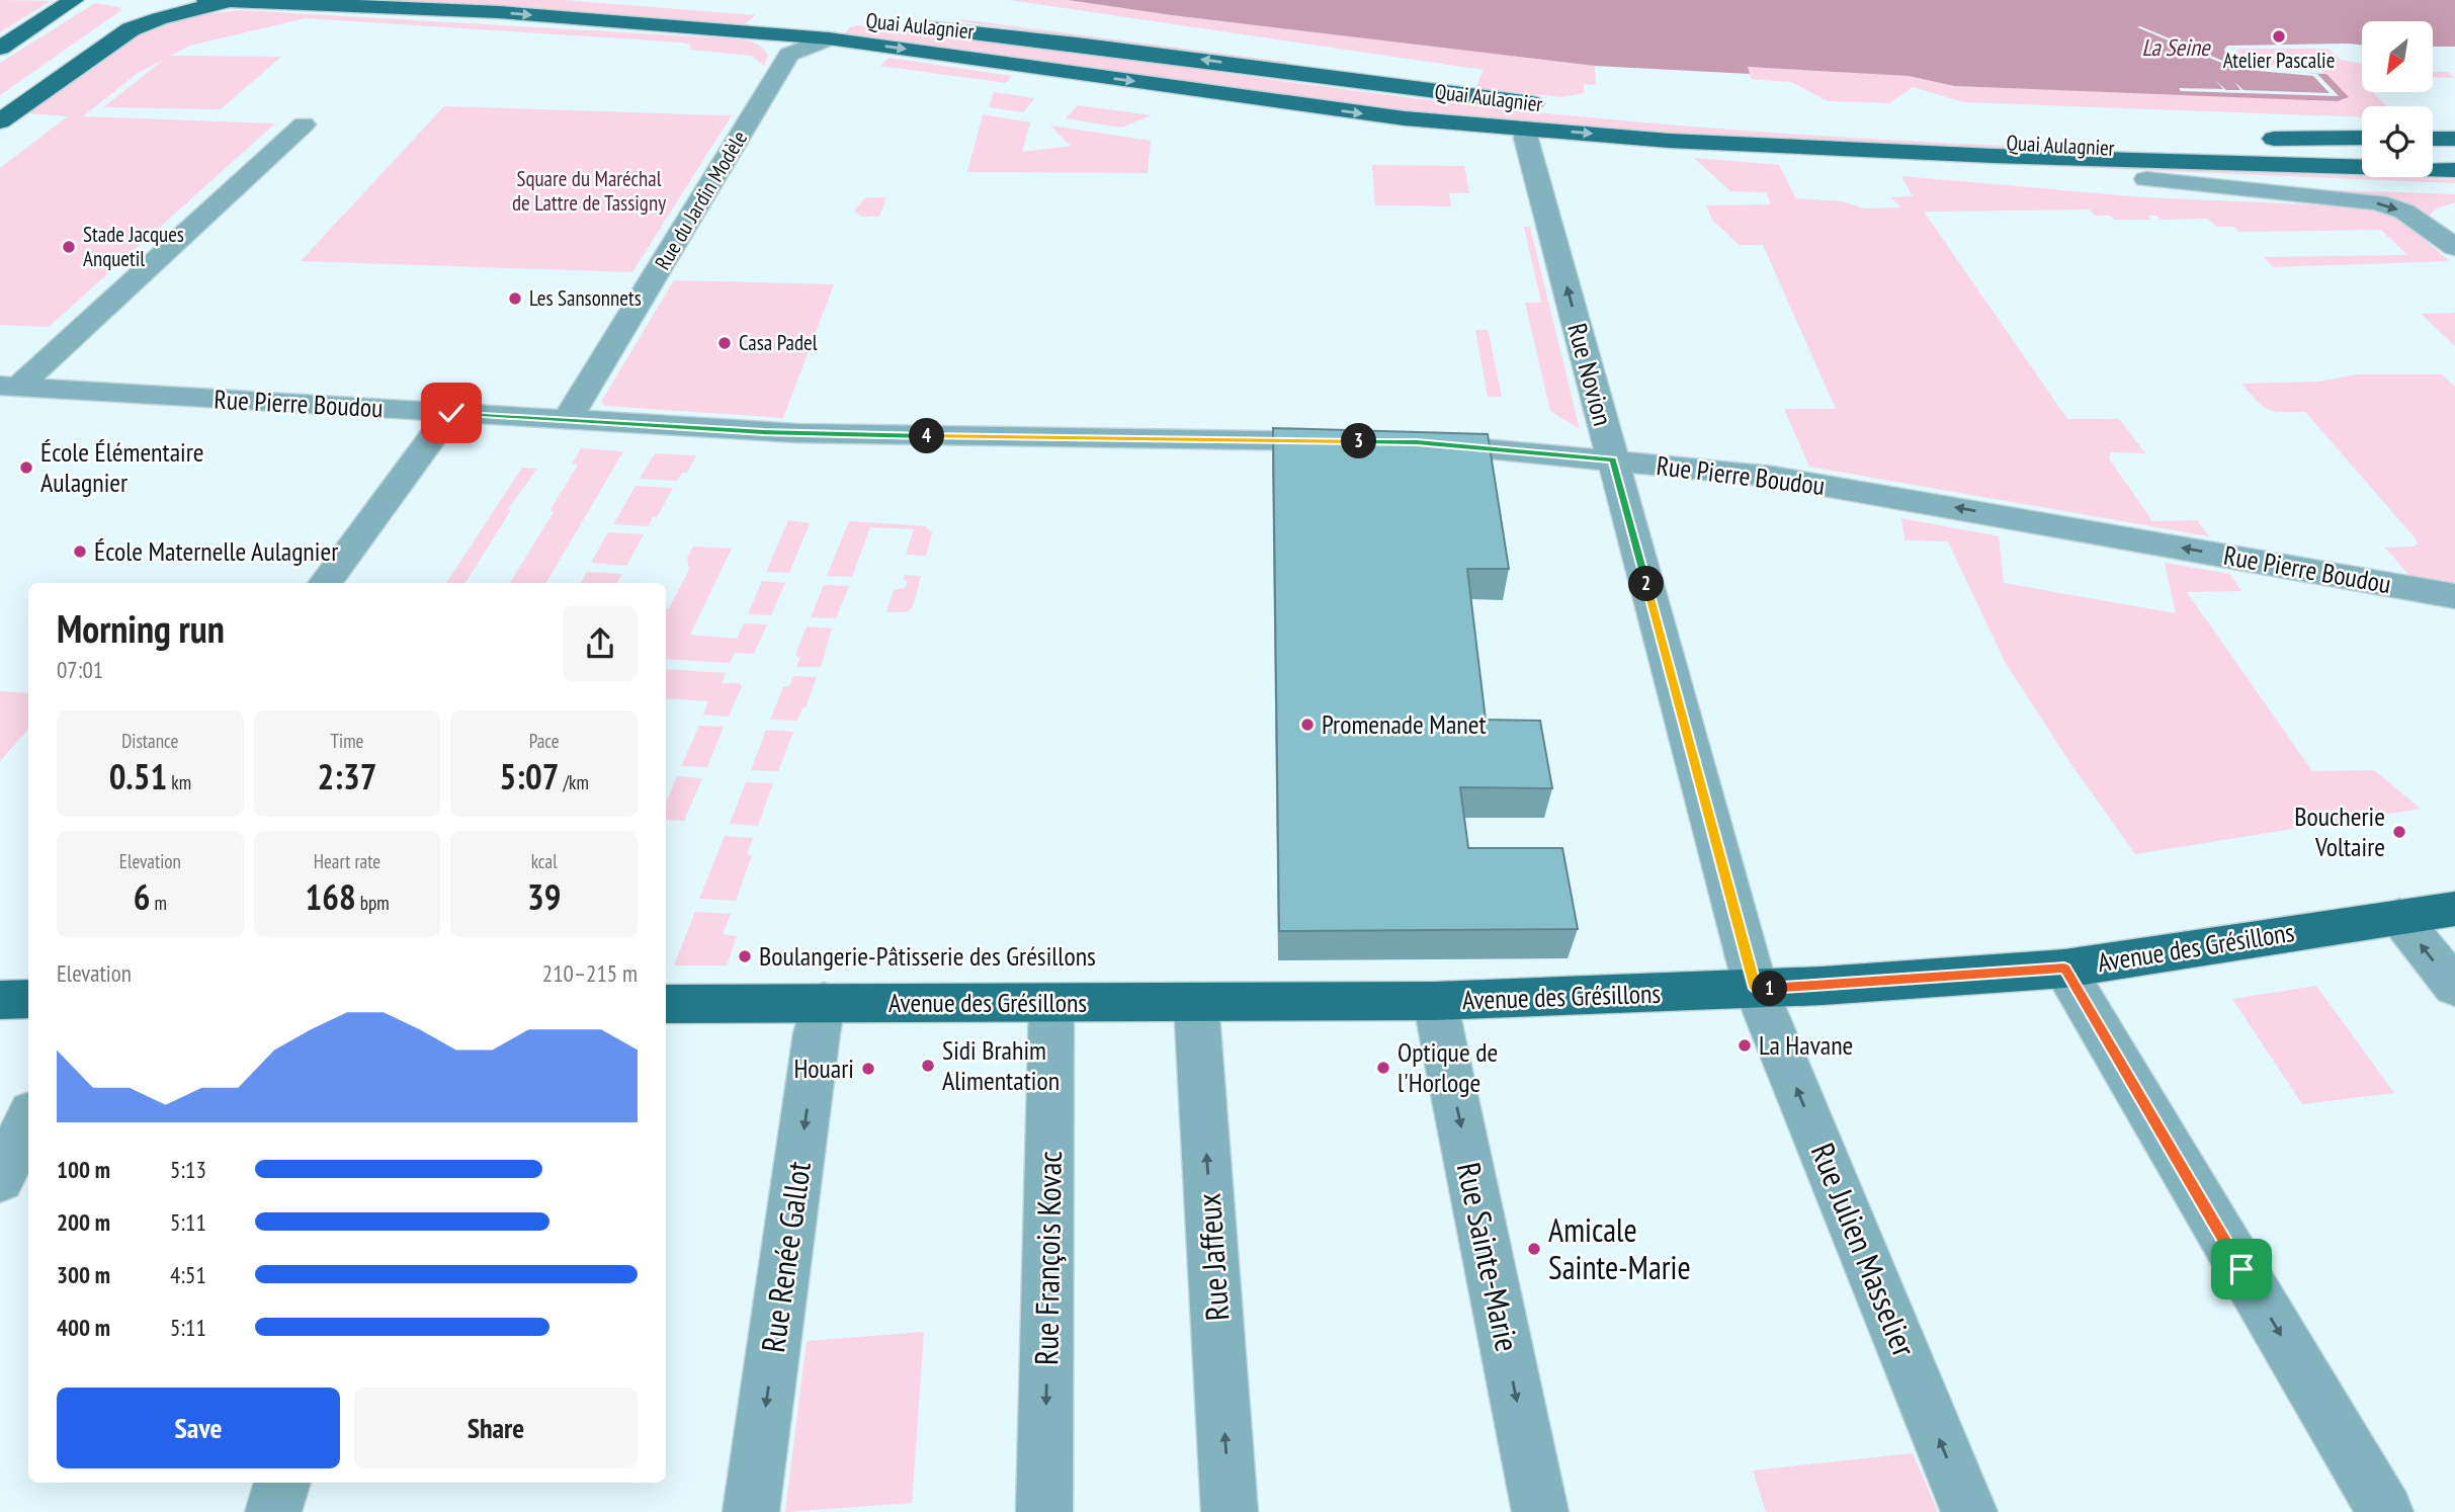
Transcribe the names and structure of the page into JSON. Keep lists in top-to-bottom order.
{
  "streets": {
    "main road": ["Quai Aulagnier", "Avenue des Grésillons"],
    "street": [
      "Rue du Jardin Modèle",
      "Rue Novion",
      "Rue Pierre Boudou",
      "Rue Julien Masselier",
      "Rue Renée Gallot",
      "Rue Jaffeux",
      "Rue Sainte-Marie",
      "Rue François Kovac"
    ]
  },
  "crossings": [
    ["Quai Aulagnier", "Rue Novion"],
    ["Rue du Jardin Modèle", "Rue Pierre Boudou"],
    ["Rue Novion", "Rue Pierre Boudou"],
    ["Rue Novion", "Avenue des Grésillons"],
    ["Rue Novion", "Rue Julien Masselier"],
    ["Avenue des Grésillons", "Rue Julien Masselier"],
    ["Avenue des Grésillons", "Rue Renée Gallot"],
    ["Avenue des Grésillons", "Rue Jaffeux"],
    ["Avenue des Grésillons", "Rue Sainte-Marie"],
    ["Avenue des Grésillons", "Rue François Kovac"]
  ],
  "one_way": [
    "Rue Novion",
    "Rue Pierre Boudou",
    "Rue Renée Gallot",
    "Rue Jaffeux",
    "Rue Sainte-Marie",
    "Rue François Kovac"
  ],
  "water": ["La Seine"],
  "parks": ["Square du Maréchal de Lattre de Tassigny"],
  "places": [
    "Atelier Pascalie",
    "Stade Jacques Anquetil",
    "Les Sansonnets",
    "Casa Padel",
    "École Élémentaire Aulagnier",
    "École Maternelle Aulagnier",
    "Promenade Manet",
    "Boucherie Voltaire",
    "Boulangerie-Pâtisserie des Grésillons",
    "La Havane",
    "Sidi Brahim Alimentation",
    "Optique de l'Horloge",
    "Houari",
    "Amicale Sainte-Marie"
  ],
  "north": "bottom left",
  "page": {
    "pins": [
      "4",
      "3",
      "2",
      "1"
    ],
    "heading": ["Morning run", "07:01"],
    "stats": [
      ["Distance", "0.51 km"],
      ["Time", "2:37"],
      ["Pace", "5:07 /km"],
      ["Elevation", "6 m"],
      ["Heart rate", "168 bpm"],
      ["kcal", "39"]
    ],
    "chart": ["Elevation", "210–215 m"],
    "list": [
      {
        "name": "100 m",
        "note": "5:13"
      },
      {
        "name": "200 m",
        "note": "5:11"
      },
      {
        "name": "300 m",
        "note": "4:51"
      },
      {
        "name": "400 m",
        "note": "5:11"
      }
    ],
    "buttons": ["Save", "Share"]
  }
}
